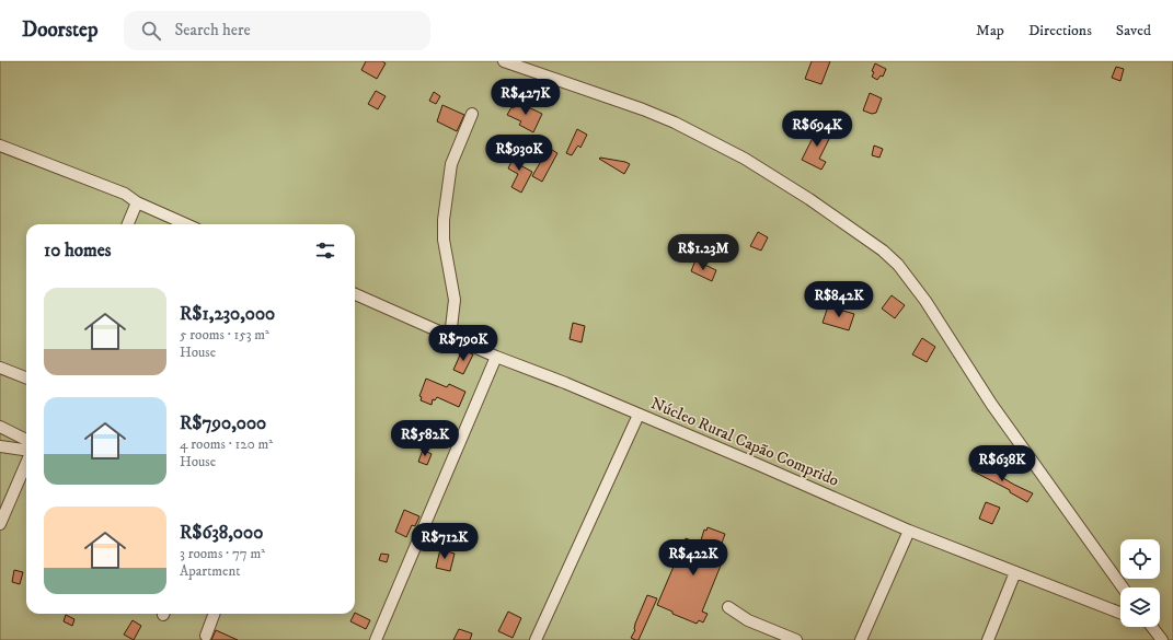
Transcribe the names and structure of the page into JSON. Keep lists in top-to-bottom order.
{
  "streets": {
    "street": ["Núcleo Rural Capão Comprido"]
  },
  "page": {
    "header": "Doorstep",
    "search": "Search here",
    "nav": ["Map", "Directions", "Saved"],
    "price": [
      "R$427K",
      "R$694K",
      "R$930K",
      "R$1.23M",
      "R$842K",
      "R$790K",
      "R$582K",
      "R$638K",
      "R$712K",
      "R$422K"
    ],
    "heading": "10 homes",
    "list": [
      {
        "name": "R$1,230,000",
        "note": "5 rooms · 153 m² · House"
      },
      {
        "name": "R$790,000",
        "note": "4 rooms · 120 m² · House"
      },
      {
        "name": "R$638,000",
        "note": "3 rooms · 77 m² · Apartment"
      }
    ]
  }
}
